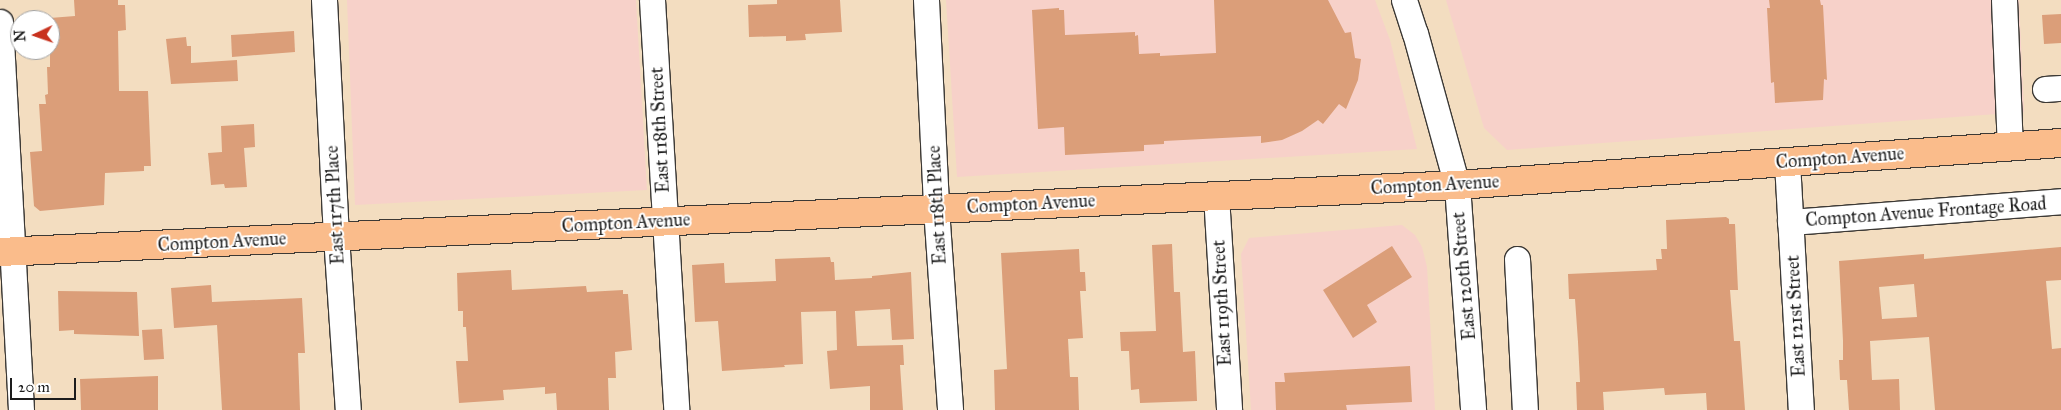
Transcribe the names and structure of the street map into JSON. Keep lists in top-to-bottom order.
{
  "streets": {
    "main road": ["Compton Avenue"],
    "street": [
      "East 118th Street",
      "East 117th Place",
      "East 118th Place",
      "Compton Avenue Frontage Road",
      "East 120th Street",
      "East 119th Street",
      "East 121st Street"
    ]
  },
  "crossings": [
    ["East 118th Street", "Compton Avenue"],
    ["Compton Avenue", "East 117th Place"],
    ["Compton Avenue", "East 118th Place"],
    ["Compton Avenue", "East 120th Street"],
    ["Compton Avenue", "East 119th Street"],
    ["Compton Avenue", "East 121st Street"],
    ["Compton Avenue Frontage Road", "East 121st Street"]
  ],
  "scale_bar": "20 m",
  "north": "left"
}
